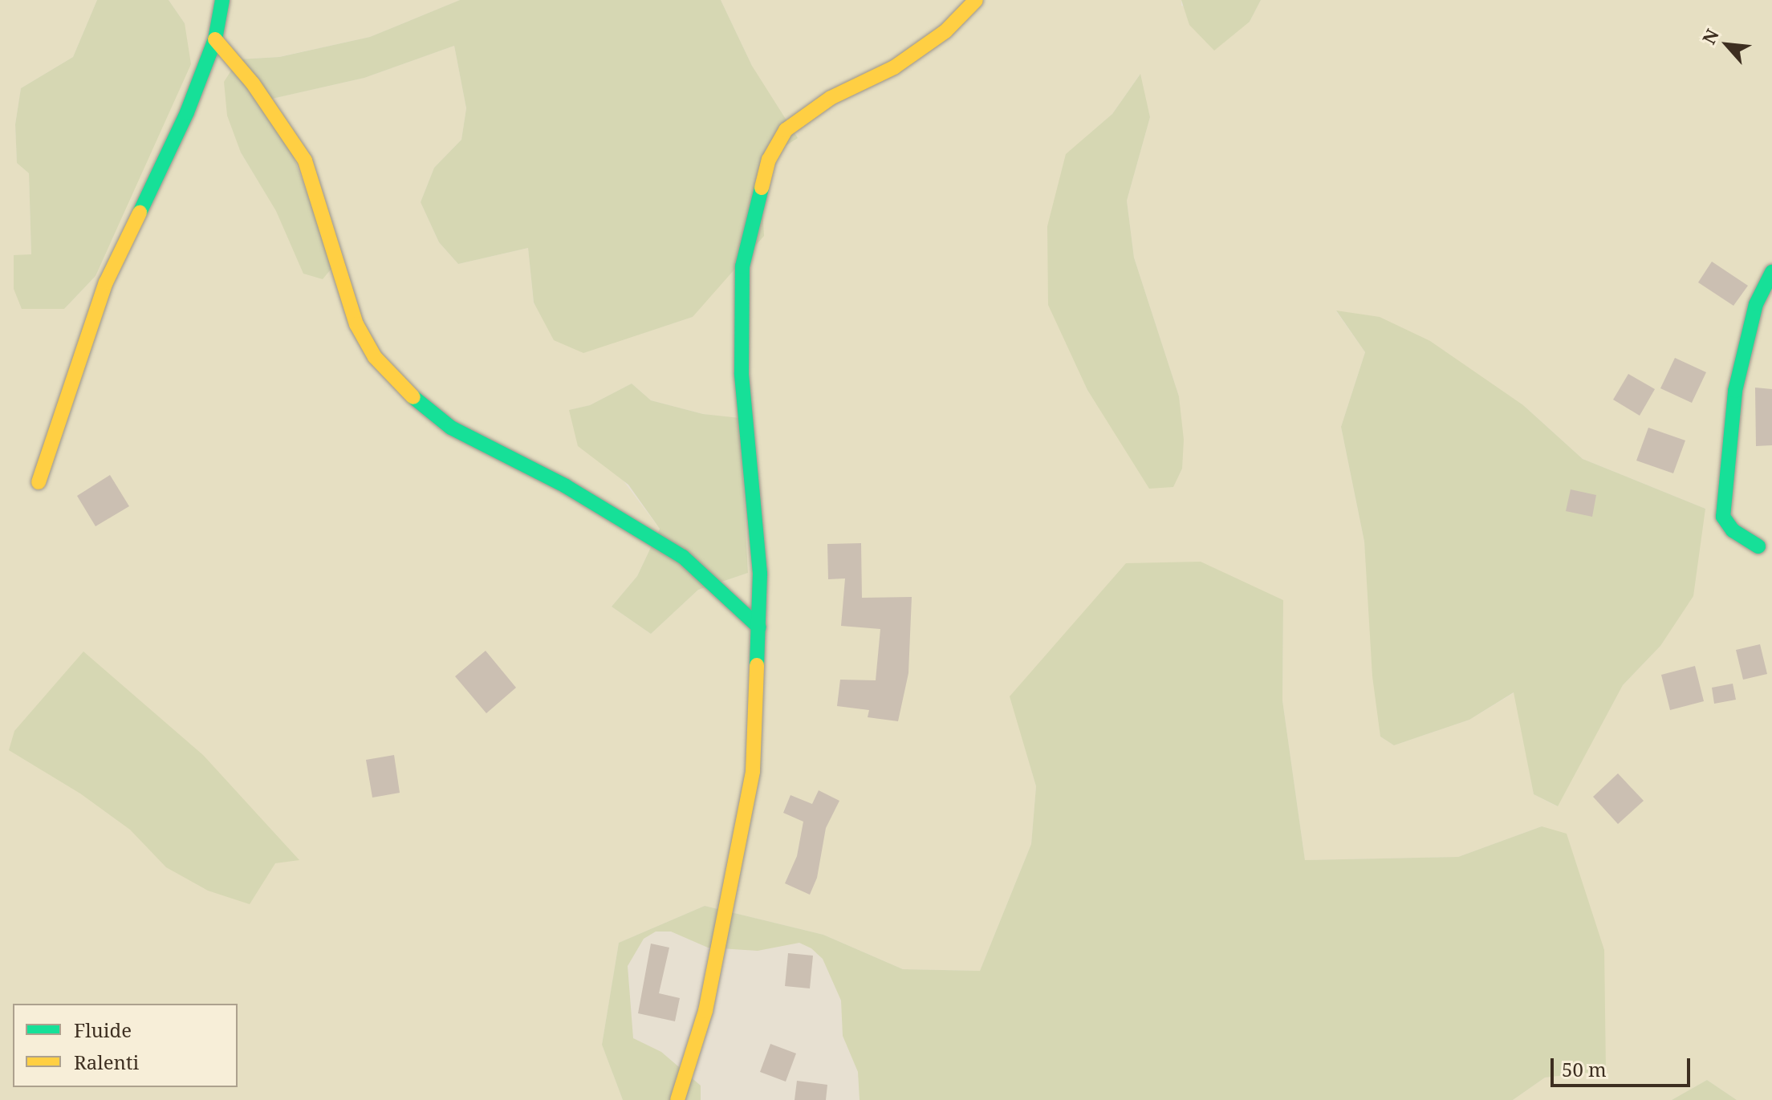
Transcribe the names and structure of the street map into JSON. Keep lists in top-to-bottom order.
{
  "legend": ["Fluide", "Ralenti"],
  "scale_bar": "50 m",
  "north": "top left"
}
